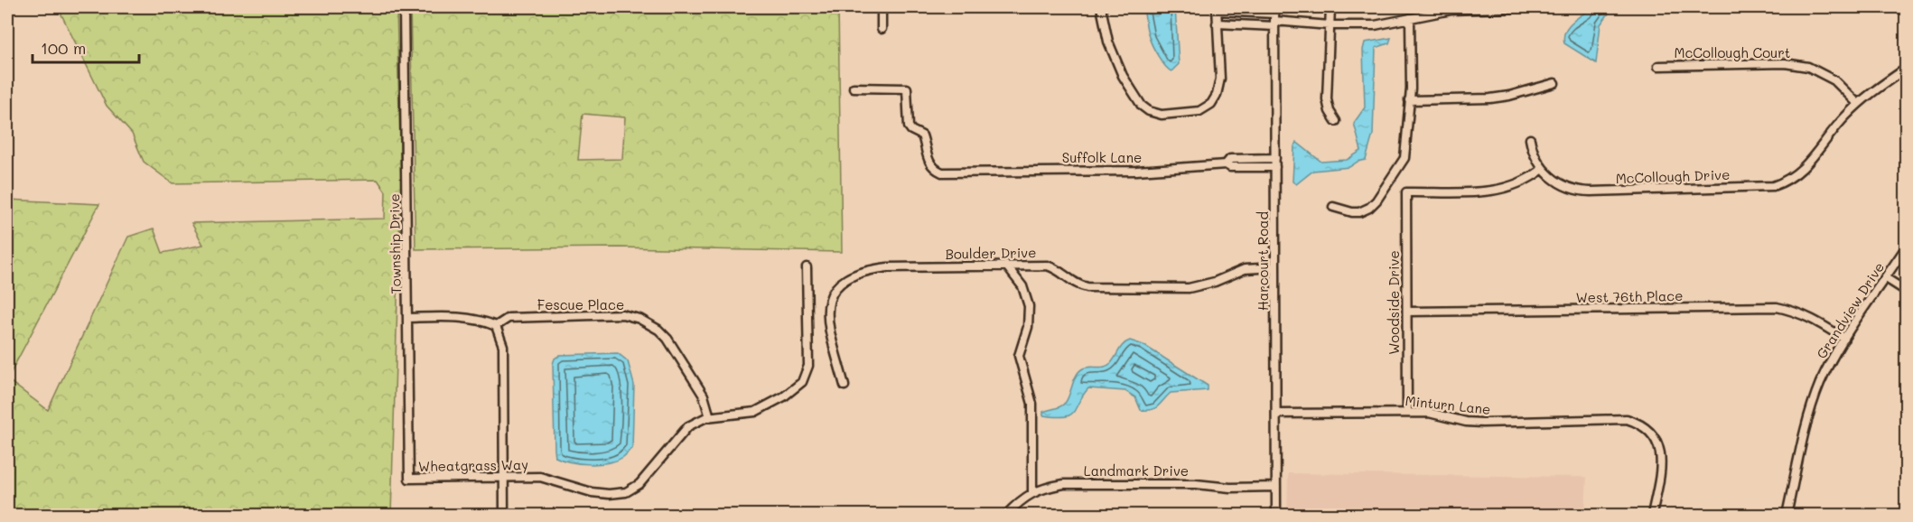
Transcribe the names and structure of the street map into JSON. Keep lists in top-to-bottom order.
{
  "streets": {
    "street": [
      "McCollough Court",
      "Suffolk Lane",
      "McCollough Drive",
      "Township Drive",
      "Boulder Drive",
      "Harcourt Road",
      "West 76th Place",
      "Woodside Drive",
      "Fescue Place",
      "Grandview Drive",
      "Minturn Lane",
      "Wheatgrass Way",
      "Landmark Drive"
    ]
  },
  "crossings": [
    ["McCollough Court", "McCollough Drive"],
    ["Suffolk Lane", "Harcourt Road"],
    ["McCollough Drive", "Woodside Drive"],
    ["Township Drive", "Wheatgrass Way"],
    ["Boulder Drive", "Harcourt Road"],
    ["Harcourt Road", "Minturn Lane"],
    ["Harcourt Road", "Landmark Drive"],
    ["West 76th Place", "Woodside Drive"],
    ["West 76th Place", "Grandview Drive"],
    ["Woodside Drive", "Minturn Lane"],
    ["Fescue Place", "Wheatgrass Way"]
  ],
  "scale_bar": "100 m"
}
